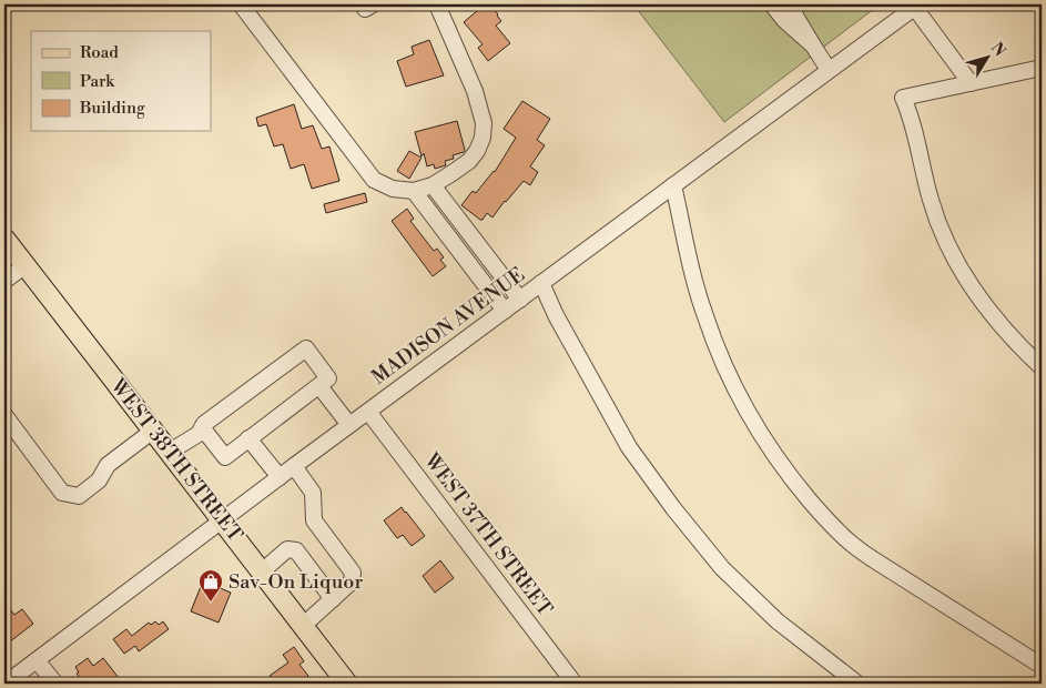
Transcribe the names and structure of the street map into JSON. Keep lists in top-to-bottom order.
{
  "streets": {
    "main road": ["WEST 38TH STREET"],
    "street": ["MADISON AVENUE", "WEST 37TH STREET"]
  },
  "crossings": [
    ["MADISON AVENUE", "WEST 38TH STREET"],
    ["MADISON AVENUE", "WEST 37TH STREET"]
  ],
  "places": {
    "shop": ["Sav-On Liquor"]
  },
  "legend": ["Road", "Park", "Building"],
  "north": "top right"
}
